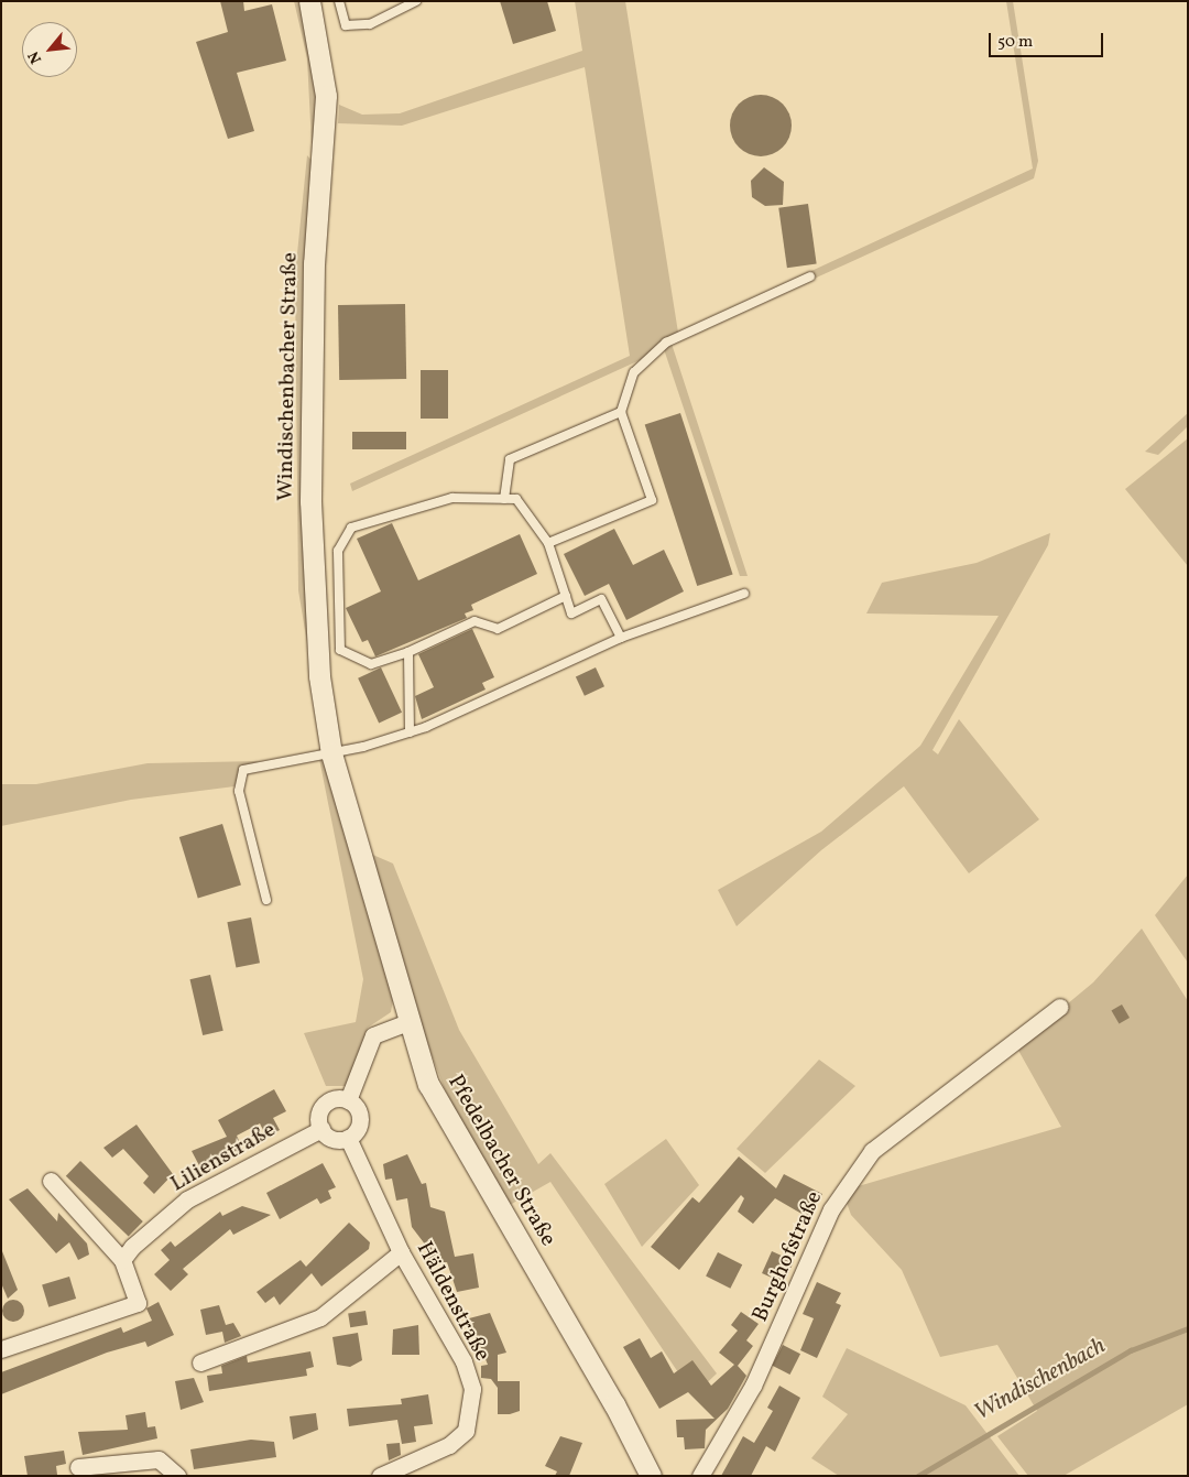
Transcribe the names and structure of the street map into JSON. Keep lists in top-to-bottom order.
{
  "streets": {
    "street": [
      "Windischenbacher Straße",
      "Lilienstraße",
      "Pfedelbacher Straße",
      "Burghofstraße",
      "Häldenstraße"
    ]
  },
  "crossings": [
    ["Windischenbacher Straße", "Pfedelbacher Straße"],
    ["Lilienstraße", "Häldenstraße"]
  ],
  "water": ["Windischenbach"],
  "scale_bar": "50 m",
  "north": "bottom left"
}
